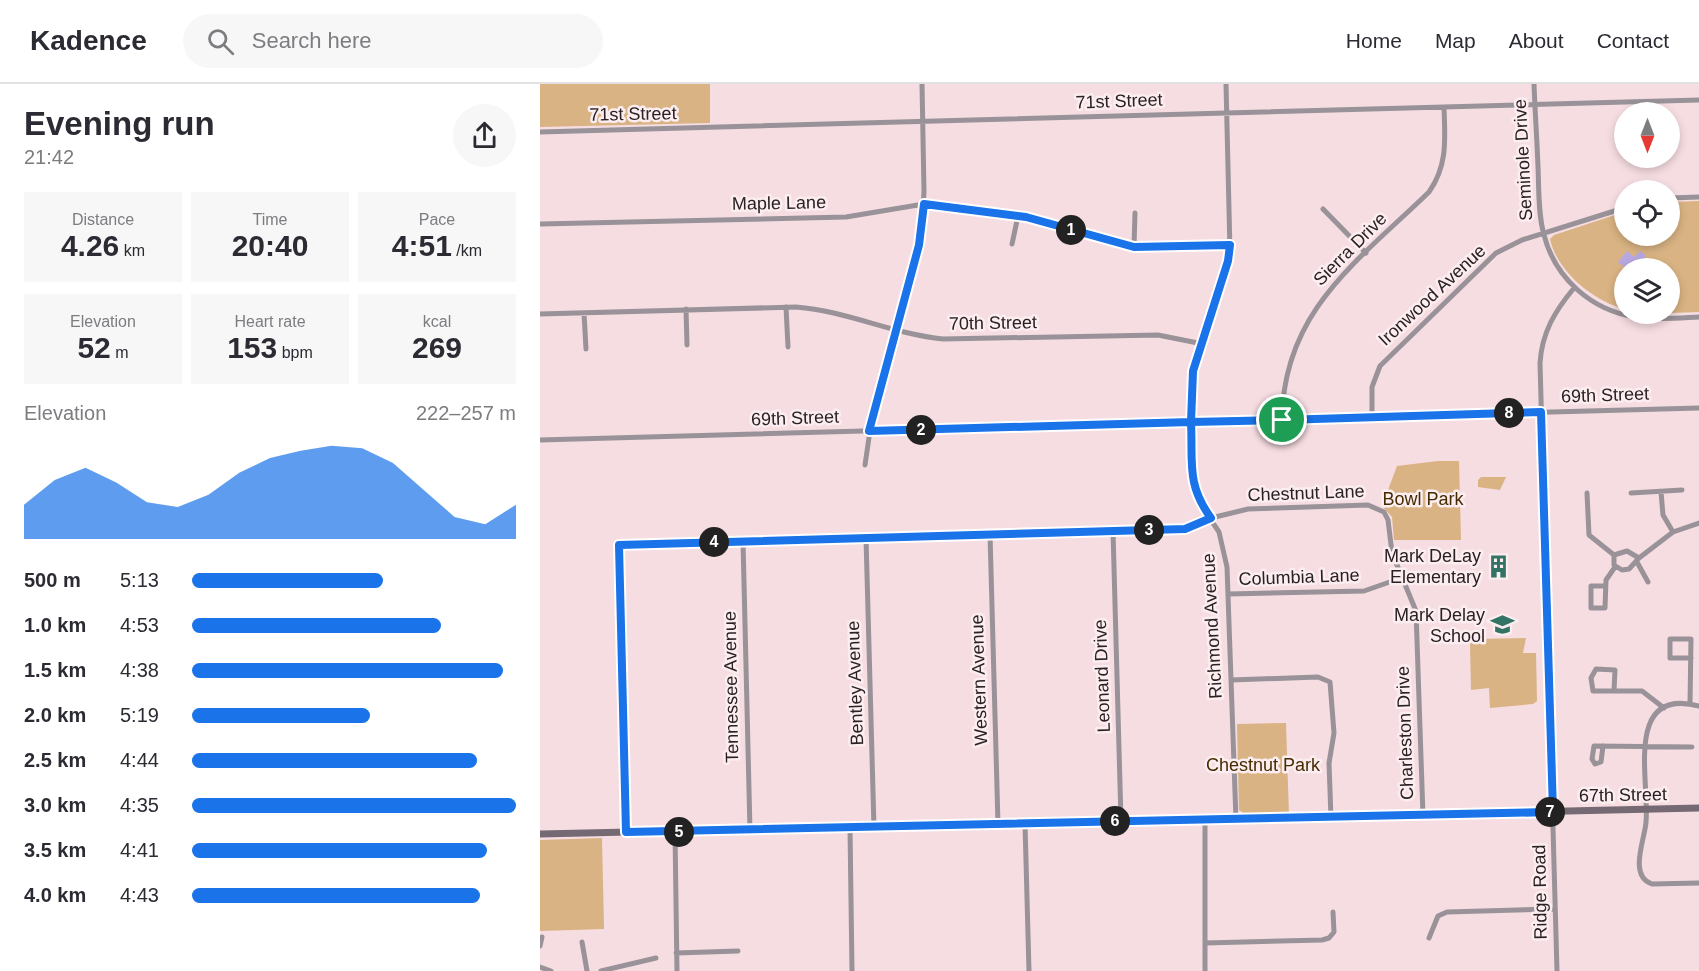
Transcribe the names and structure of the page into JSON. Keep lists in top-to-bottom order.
{
  "streets": {
    "street": [
      "71st Street",
      "Seminole Drive",
      "Maple Lane",
      "Sierra Drive",
      "Ironwood Avenue",
      "70th Street",
      "69th Street",
      "Chestnut Lane",
      "Columbia Lane",
      "Richmond Avenue",
      "Leonard Drive",
      "Western Avenue",
      "Bentley Avenue",
      "Tennessee Avenue",
      "Charleston Drive",
      "67th Street",
      "Ridge Road"
    ]
  },
  "crossings": [
    ["71st Street", "Seminole Drive"],
    ["71st Street", "Sierra Drive"],
    ["71st Street", "Richmond Avenue"],
    ["Seminole Drive", "Ironwood Avenue"],
    ["Seminole Drive", "Ridge Road"],
    ["Maple Lane", "Richmond Avenue"],
    ["Sierra Drive", "69th Street"],
    ["Ironwood Avenue", "69th Street"],
    ["70th Street", "Richmond Avenue"],
    ["69th Street", "Richmond Avenue"],
    ["69th Street", "Ridge Road"],
    ["Chestnut Lane", "Richmond Avenue"],
    ["Chestnut Lane", "Leonard Drive"],
    ["Chestnut Lane", "Western Avenue"],
    ["Chestnut Lane", "Bentley Avenue"],
    ["Chestnut Lane", "Tennessee Avenue"],
    ["Chestnut Lane", "Charleston Drive"],
    ["Chestnut Lane", "67th Street"],
    ["Columbia Lane", "Richmond Avenue"],
    ["Columbia Lane", "Charleston Drive"],
    ["Richmond Avenue", "67th Street"],
    ["Leonard Drive", "67th Street"],
    ["Western Avenue", "67th Street"],
    ["Bentley Avenue", "67th Street"],
    ["Tennessee Avenue", "67th Street"],
    ["Charleston Drive", "67th Street"],
    ["67th Street", "Ridge Road"]
  ],
  "parks": ["Bowl Park", "Chestnut Park"],
  "places": {
    "building": ["Mark DeLay Elementary"],
    "school or university": ["Mark Delay School"]
  },
  "north": "bottom",
  "page": {
    "header": "Kadence",
    "search": "Search here",
    "nav": [
      "Home",
      "Map",
      "About",
      "Contact"
    ],
    "heading": ["Evening run", "21:42"],
    "stats": [
      ["Distance", "4.26 km"],
      ["Time", "20:40"],
      ["Pace", "4:51 /km"],
      ["Elevation", "52 m"],
      ["Heart rate", "153 bpm"],
      ["kcal", "269"]
    ],
    "pins": [
      "1",
      "8",
      "2",
      "3",
      "4",
      "7",
      "6",
      "5"
    ],
    "chart": ["Elevation", "222–257 m"],
    "list": [
      {
        "name": "500 m",
        "note": "5:13"
      },
      {
        "name": "1.0 km",
        "note": "4:53"
      },
      {
        "name": "1.5 km",
        "note": "4:38"
      },
      {
        "name": "2.0 km",
        "note": "5:19"
      },
      {
        "name": "2.5 km",
        "note": "4:44"
      },
      {
        "name": "3.0 km",
        "note": "4:35"
      },
      {
        "name": "3.5 km",
        "note": "4:41"
      },
      {
        "name": "4.0 km",
        "note": "4:43"
      }
    ]
  }
}
